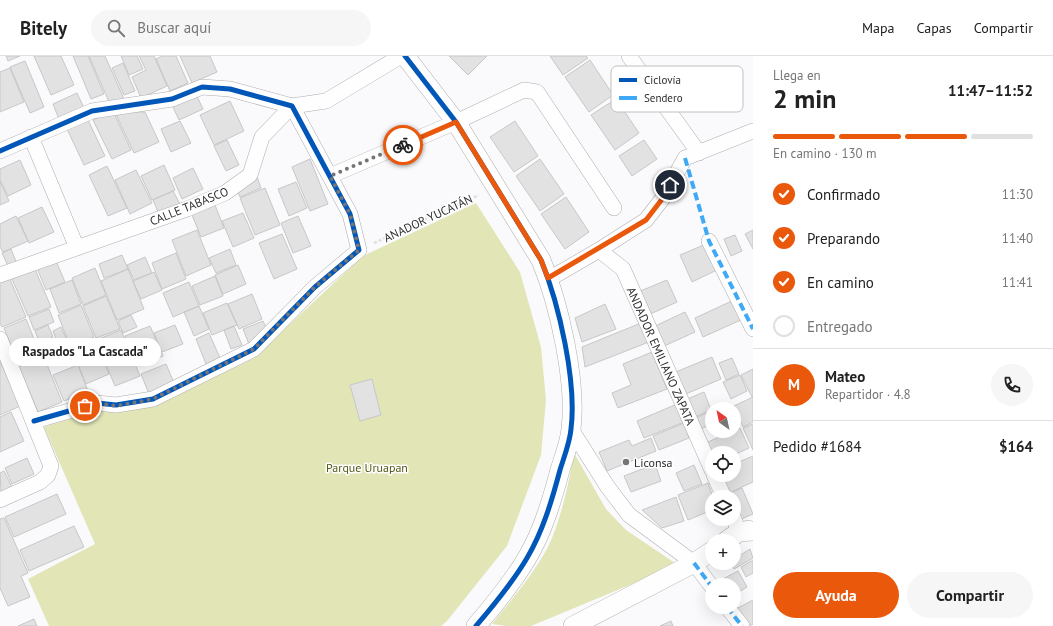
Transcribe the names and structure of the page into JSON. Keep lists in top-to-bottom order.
{
  "streets": {
    "street": ["CALLE TABASCO", "ANDADOR EMILIANO ZAPATA"],
    "path": ["ANADOR YUCATÁN"]
  },
  "parks": ["Parque Uruapan"],
  "places": ["Raspados \"La Cascada\"", "Liconsa"],
  "legend": ["Ciclovía", "Sendero"],
  "north": "top left",
  "page": {
    "header": "Bitely",
    "search": "Buscar aquí",
    "nav": ["Mapa", "Capas", "Compartir"],
    "heading": ["2 min", "Llega en", "11:47–11:52"],
    "panel": [
      "Mateo",
      "Repartidor · 4.8",
      "Pedido #1684",
      "$164"
    ],
    "bar": "En camino · 130 m",
    "list": [
      ["Confirmado", "11:30"],
      ["Preparando", "11:40"],
      ["En camino", "11:41"],
      "Entregado"
    ],
    "bubble": "Raspados \"La Cascada\"",
    "round": "M",
    "map_buttons": ["+", "−"],
    "buttons": ["Ayuda", "Compartir"]
  }
}
